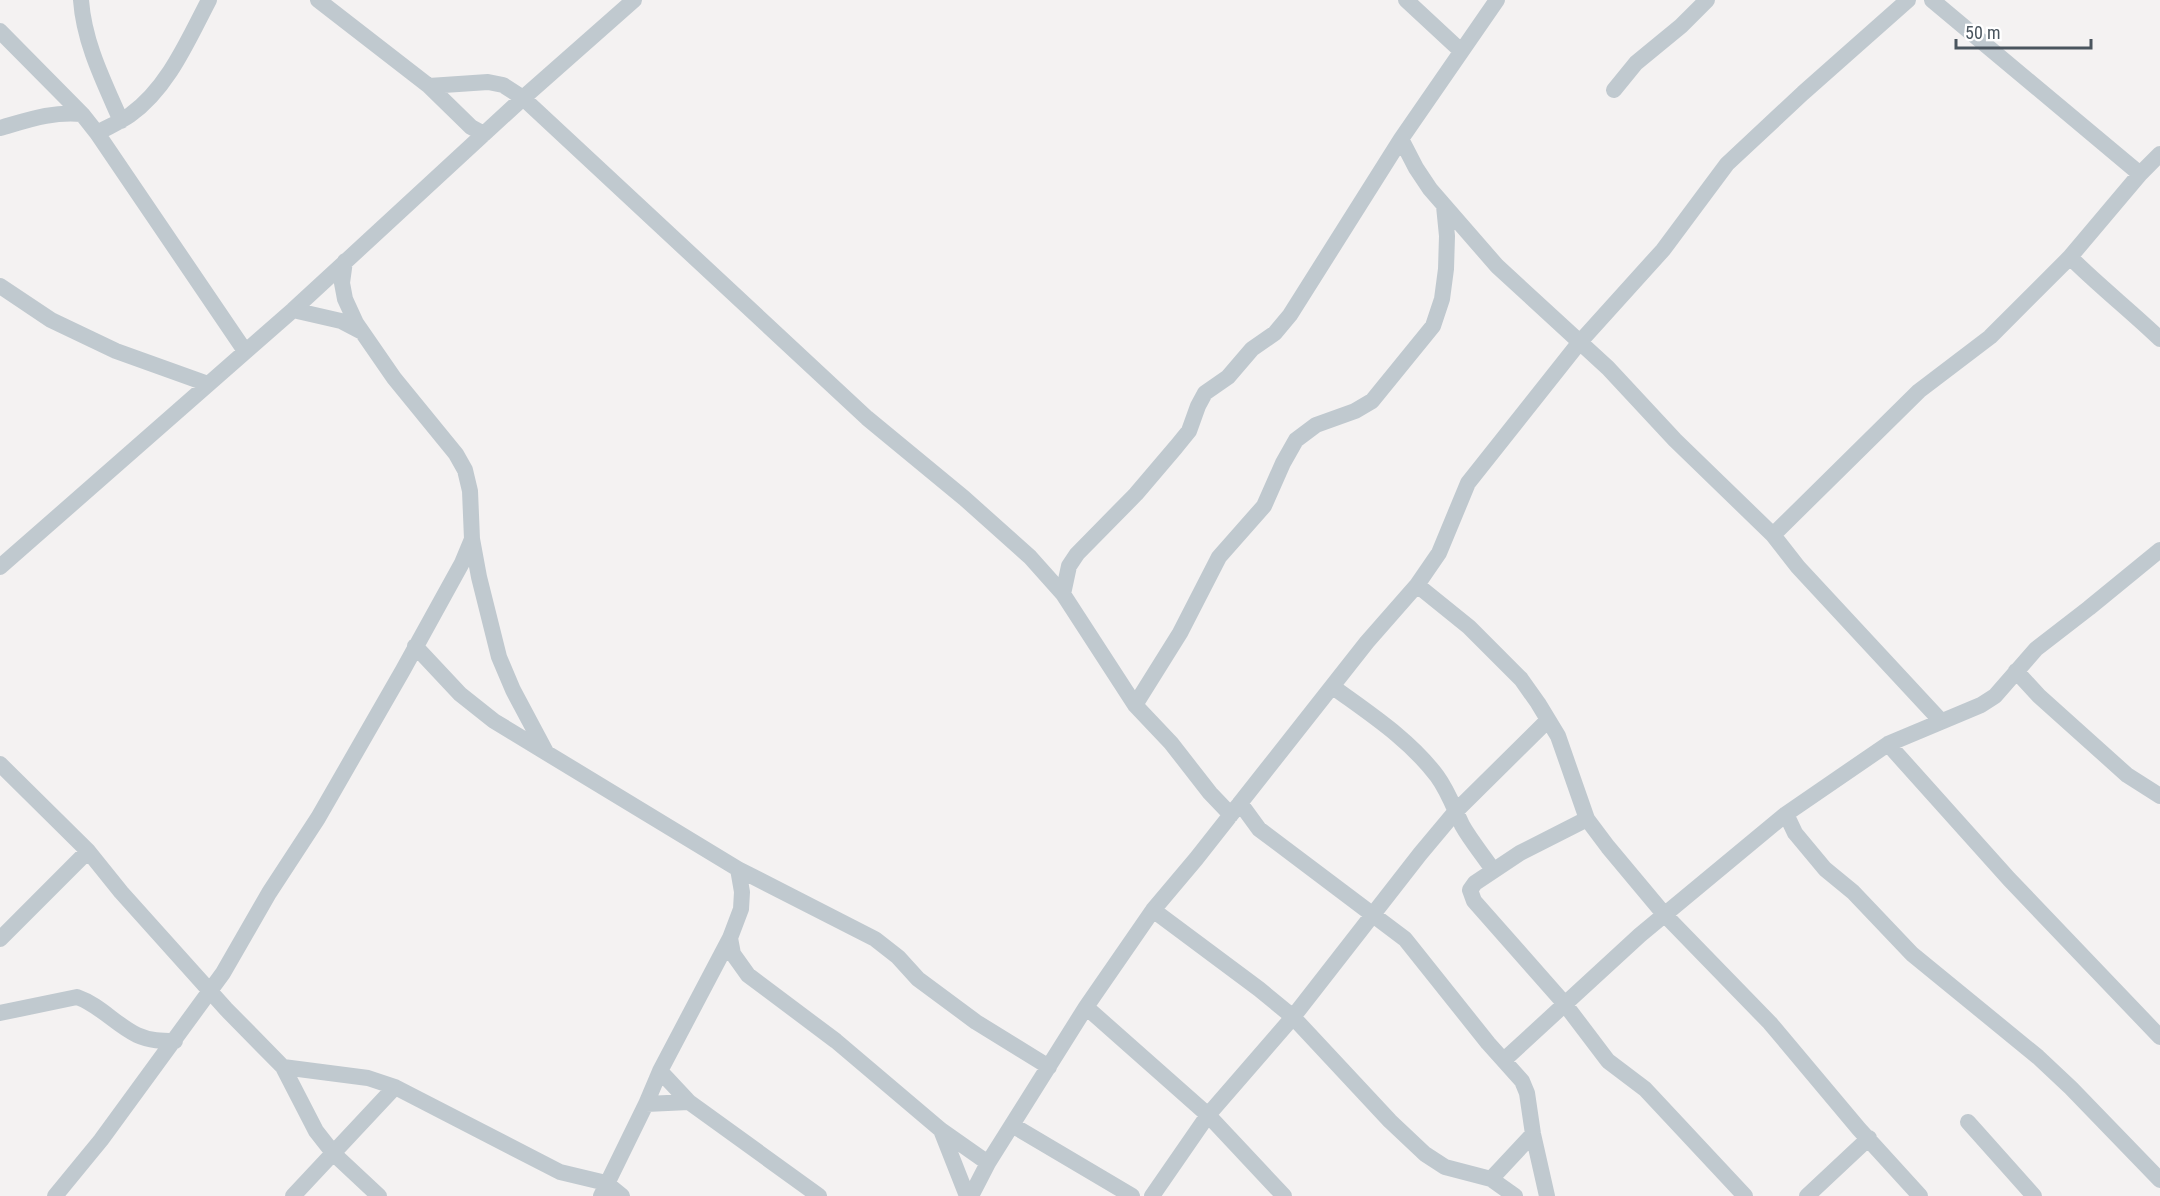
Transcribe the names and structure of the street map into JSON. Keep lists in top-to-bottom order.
{
  "scale_bar": "50 m"
}
